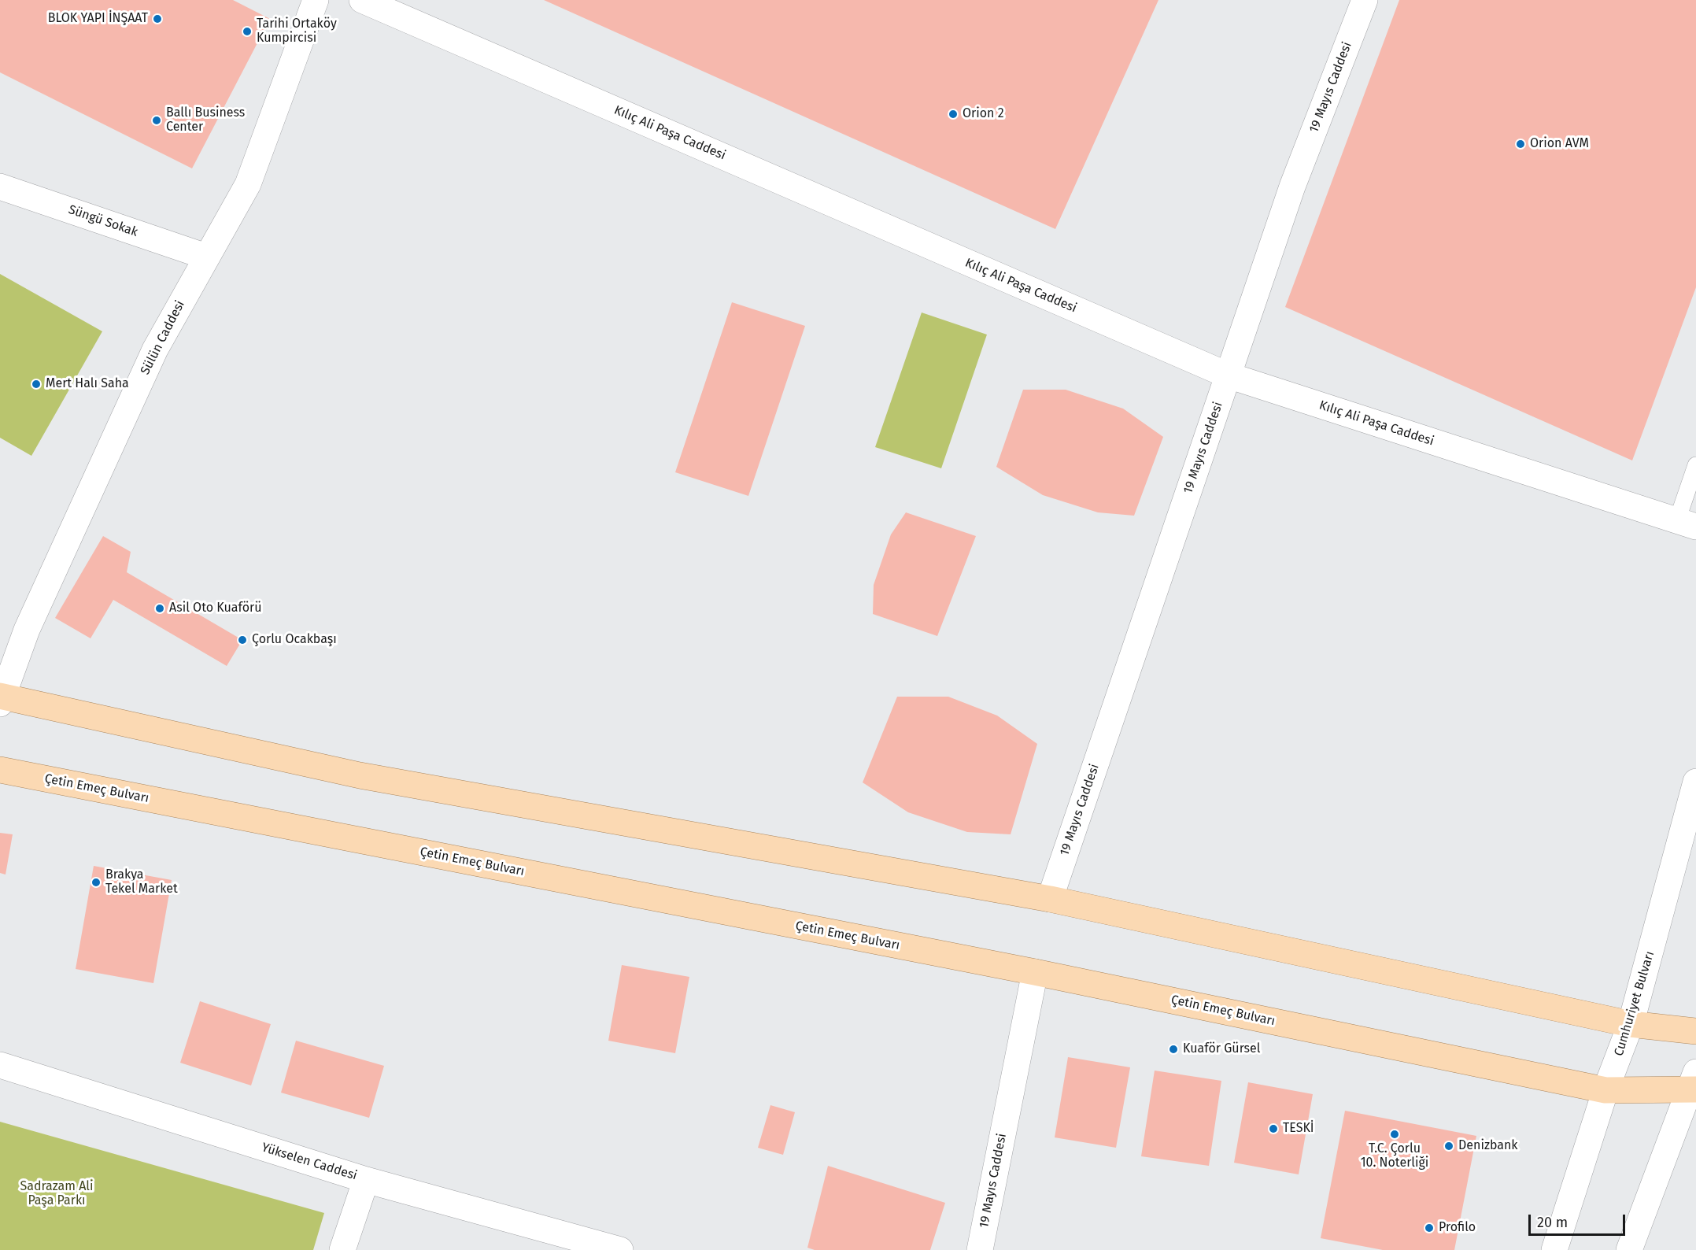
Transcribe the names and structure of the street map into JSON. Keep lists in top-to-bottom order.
{
  "streets": {
    "main road": ["Çetin Emeç Bulvarı"],
    "street": [
      "19 Mayıs Caddesi",
      "Kılıç Ali Paşa Caddesi",
      "Süngü Sokak",
      "Sülün Caddesi",
      "Cumhuriyet Bulvarı",
      "Yükselen Caddesi"
    ]
  },
  "crossings": [
    ["19 Mayıs Caddesi", "Kılıç Ali Paşa Caddesi"],
    ["19 Mayıs Caddesi", "Çetin Emeç Bulvarı"],
    ["Süngü Sokak", "Sülün Caddesi"],
    ["Çetin Emeç Bulvarı", "Cumhuriyet Bulvarı"]
  ],
  "parks": ["Sadrazam Ali Paşa Parkı"],
  "places": [
    "BLOK YAPI İNŞAAT",
    "Tarihi Ortaköy Kumpircisi",
    "Orion 2",
    "Ballı Business Center",
    "Orion AVM",
    "Mert Halı Saha",
    "Asil Oto Kuaförü",
    "Çorlu Ocakbaşı",
    "Brakya Tekel Market",
    "Kuaför Gürsel",
    "TESKİ",
    "T.C. Çorlu 10. Noterliği",
    "Denizbank",
    "Profilo"
  ],
  "scale_bar": "20 m"
}
